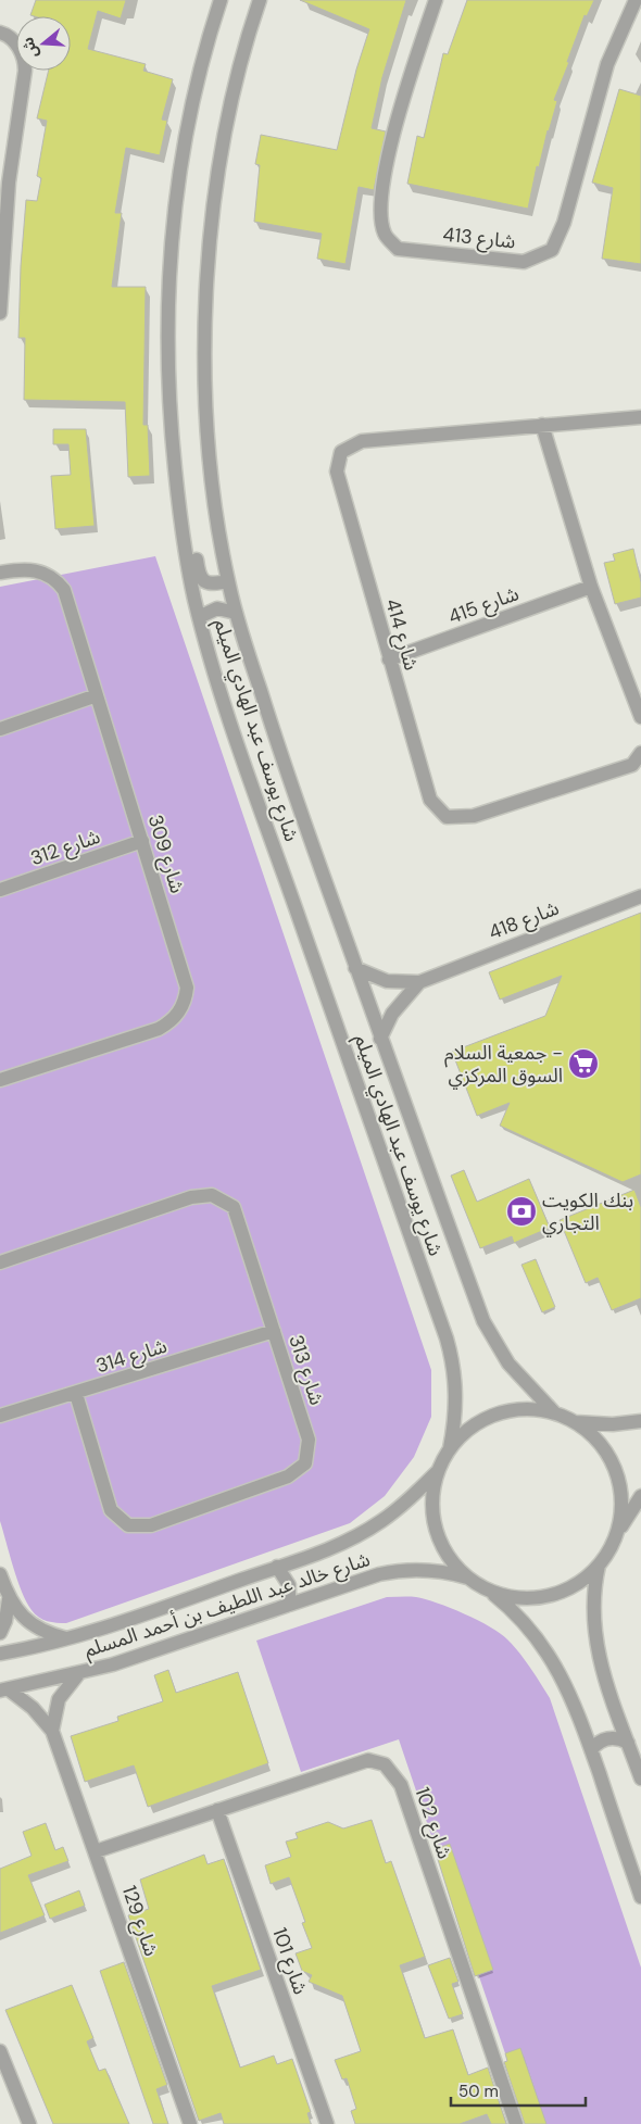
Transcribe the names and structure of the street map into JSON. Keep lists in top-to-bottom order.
{
  "streets": {
    "street": [
      "شارع 413",
      "شارع 415",
      "شارع 414",
      "شارع يوسف عبد الهادي الميلم",
      "شارع 312",
      "شارع 309",
      "شارع 418",
      "شارع 314",
      "شارع 313",
      "شارع خالد عبد اللطيف بن أحمد المسلم",
      "شارع 102",
      "شارع 129",
      "شارع 101"
    ]
  },
  "crossings": [
    ["شارع 415", "شارع 414"],
    ["شارع يوسف عبد الهادي الميلم", "شارع 418"],
    ["شارع يوسف عبد الهادي الميلم", "شارع خالد عبد اللطيف بن أحمد المسلم"],
    ["شارع 312", "شارع 309"],
    ["شارع 314", "شارع 313"],
    ["شارع خالد عبد اللطيف بن أحمد المسلم", "شارع 129"],
    ["شارع 102", "شارع 129"],
    ["شارع 102", "شارع 101"]
  ],
  "places": {
    "supermarket": ["جمعية السلام - السوق المركزي"],
    "bank": ["بنك الكويت التجاري"]
  },
  "scale_bar": "50 m",
  "north": "left"
}
